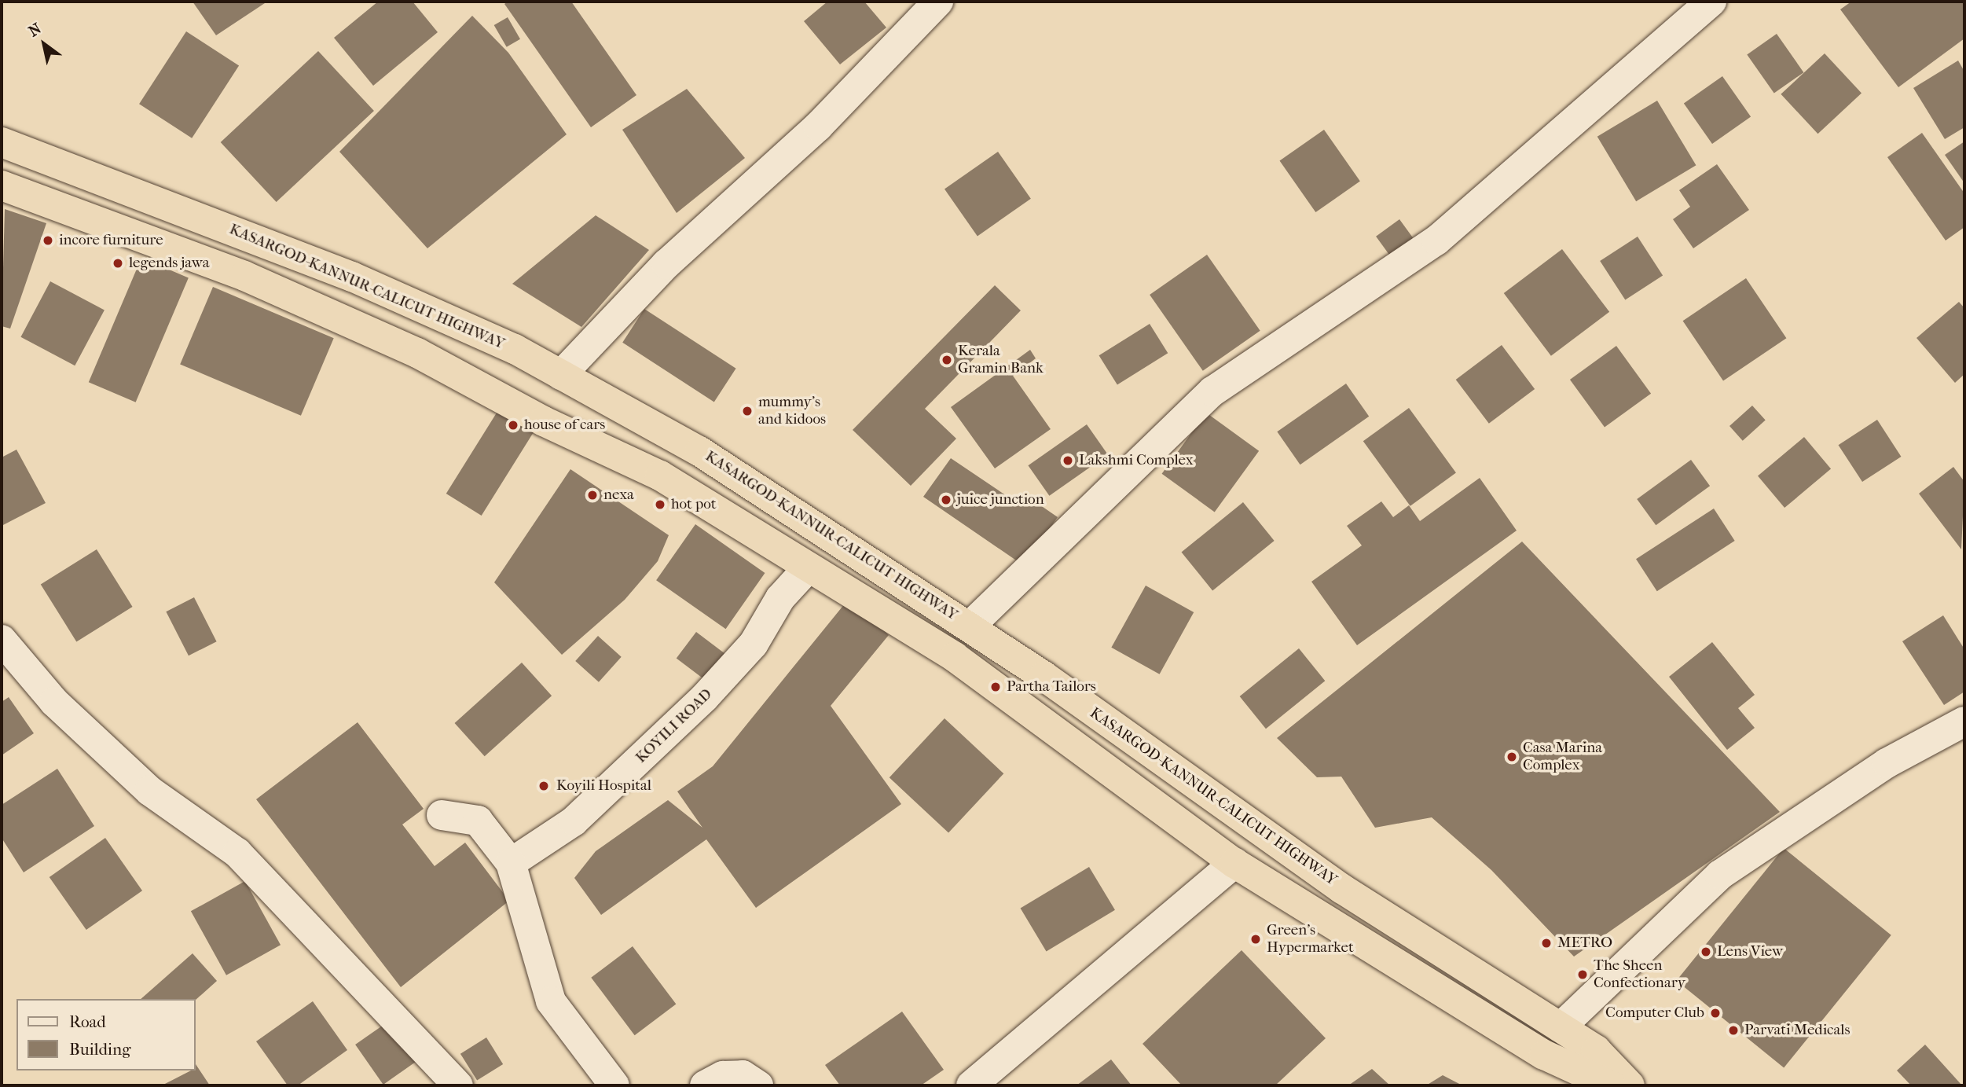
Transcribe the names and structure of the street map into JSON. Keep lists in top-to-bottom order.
{
  "streets": {
    "highway": ["KASARGOD-KANNUR-CALICUT HIGHWAY"],
    "street": ["KOYILI ROAD"]
  },
  "places": [
    "incore furniture",
    "legends jawa",
    "Kerala Gramin Bank",
    "mummy's and kidoos",
    "house of cars",
    "Lakshmi Complex",
    "nexa",
    "juice junction",
    "hot pot",
    "Partha Tailors",
    "Casa Marina Complex",
    "Koyili Hospital",
    "Green's Hypermarket",
    "METRO",
    "Lens View",
    "The Sheen Confectionary",
    "Computer Club",
    "Parvati Medicals"
  ],
  "legend": ["Road", "Building"],
  "north": "top left"
}
